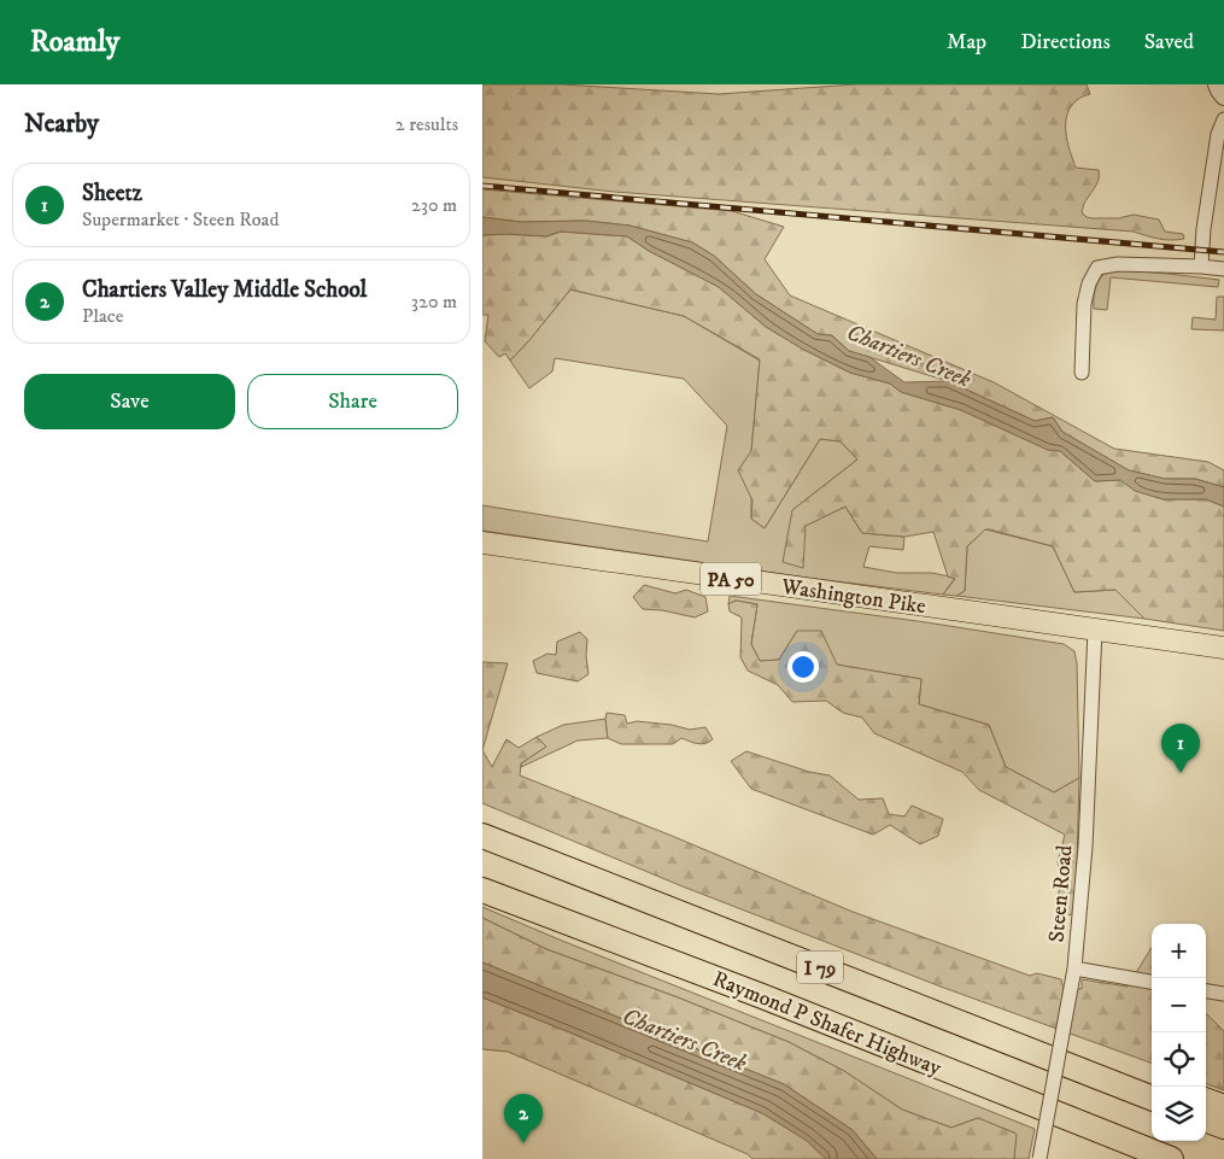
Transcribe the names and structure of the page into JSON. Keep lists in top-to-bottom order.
{
  "streets": {
    "highway": ["I 79", "Raymond P Shafer Highway"],
    "main road": ["PA 50", "Washington Pike"],
    "street": ["Steen Road"]
  },
  "crossings": [
    ["Washington Pike", "Steen Road"]
  ],
  "water": ["Chartiers Creek"],
  "page": {
    "header": "Roamly",
    "nav": ["Map", "Directions", "Saved"],
    "heading": ["Nearby", "2 results"],
    "list": [
      {
        "mark": "1",
        "name": "Sheetz",
        "note": "Supermarket · Steen Road",
        "value": "230 m"
      },
      {
        "mark": "2",
        "name": "Chartiers Valley Middle School",
        "note": "Place",
        "value": "320 m"
      }
    ],
    "buttons": ["Save", "Share"],
    "pins": ["1", "2"],
    "map_buttons": ["+", "−"]
  }
}
